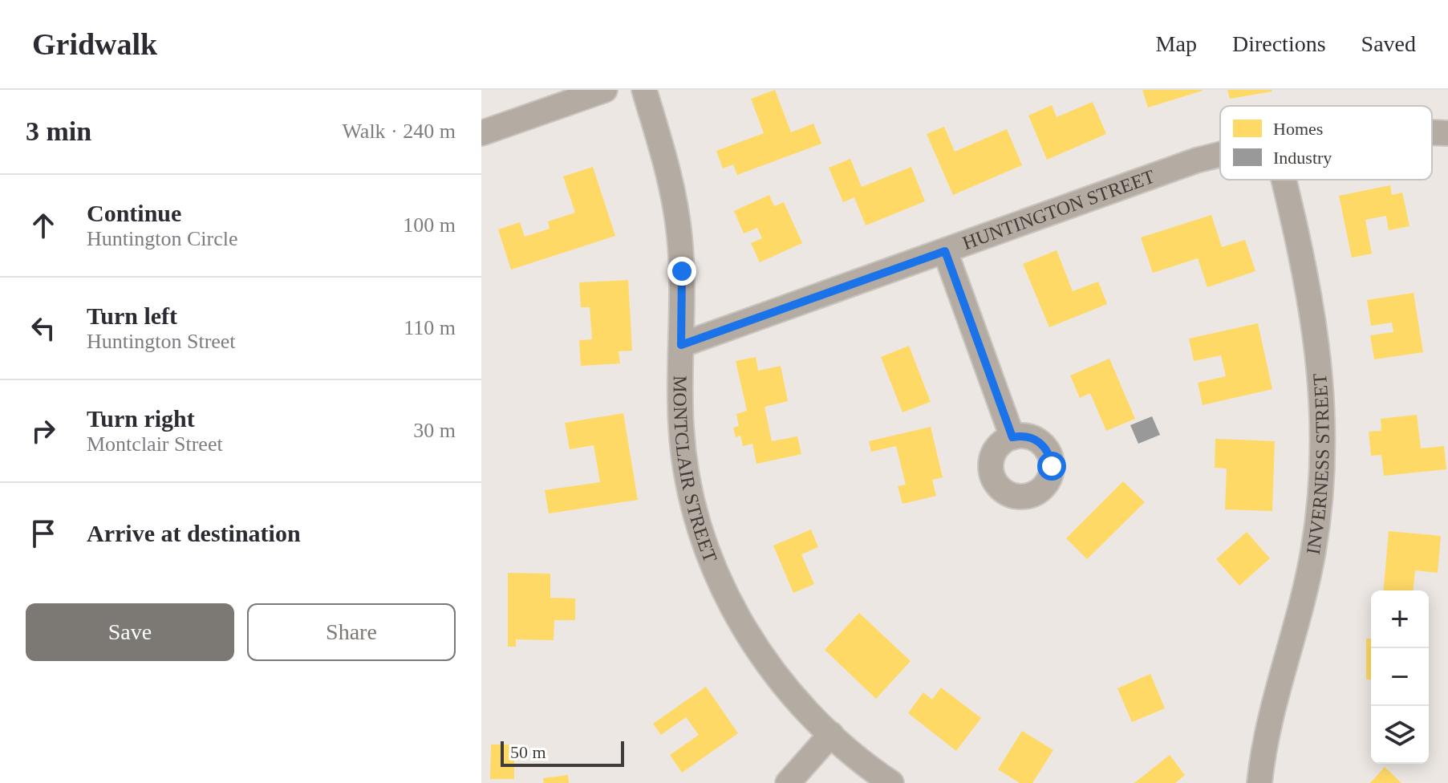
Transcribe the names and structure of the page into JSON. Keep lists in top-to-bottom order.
{
  "streets": {
    "street": ["HUNTINGTON STREET", "INVERNESS STREET", "MONTCLAIR STREET"]
  },
  "crossings": [
    ["HUNTINGTON STREET", "MONTCLAIR STREET"]
  ],
  "legend": ["Homes", "Industry"],
  "scale_bar": "50 m",
  "page": {
    "header": "Gridwalk",
    "nav": ["Map", "Directions", "Saved"],
    "heading": ["3 min", "Walk · 240 m"],
    "list": [
      ["Continue", "Huntington Circle", "100 m"],
      ["Turn left", "Huntington Street", "110 m"],
      ["Turn right", "Montclair Street", "30 m"],
      "Arrive at destination"
    ],
    "buttons": ["Save", "Share"],
    "map_buttons": ["+", "−"],
    "scale": "50 m"
  }
}
